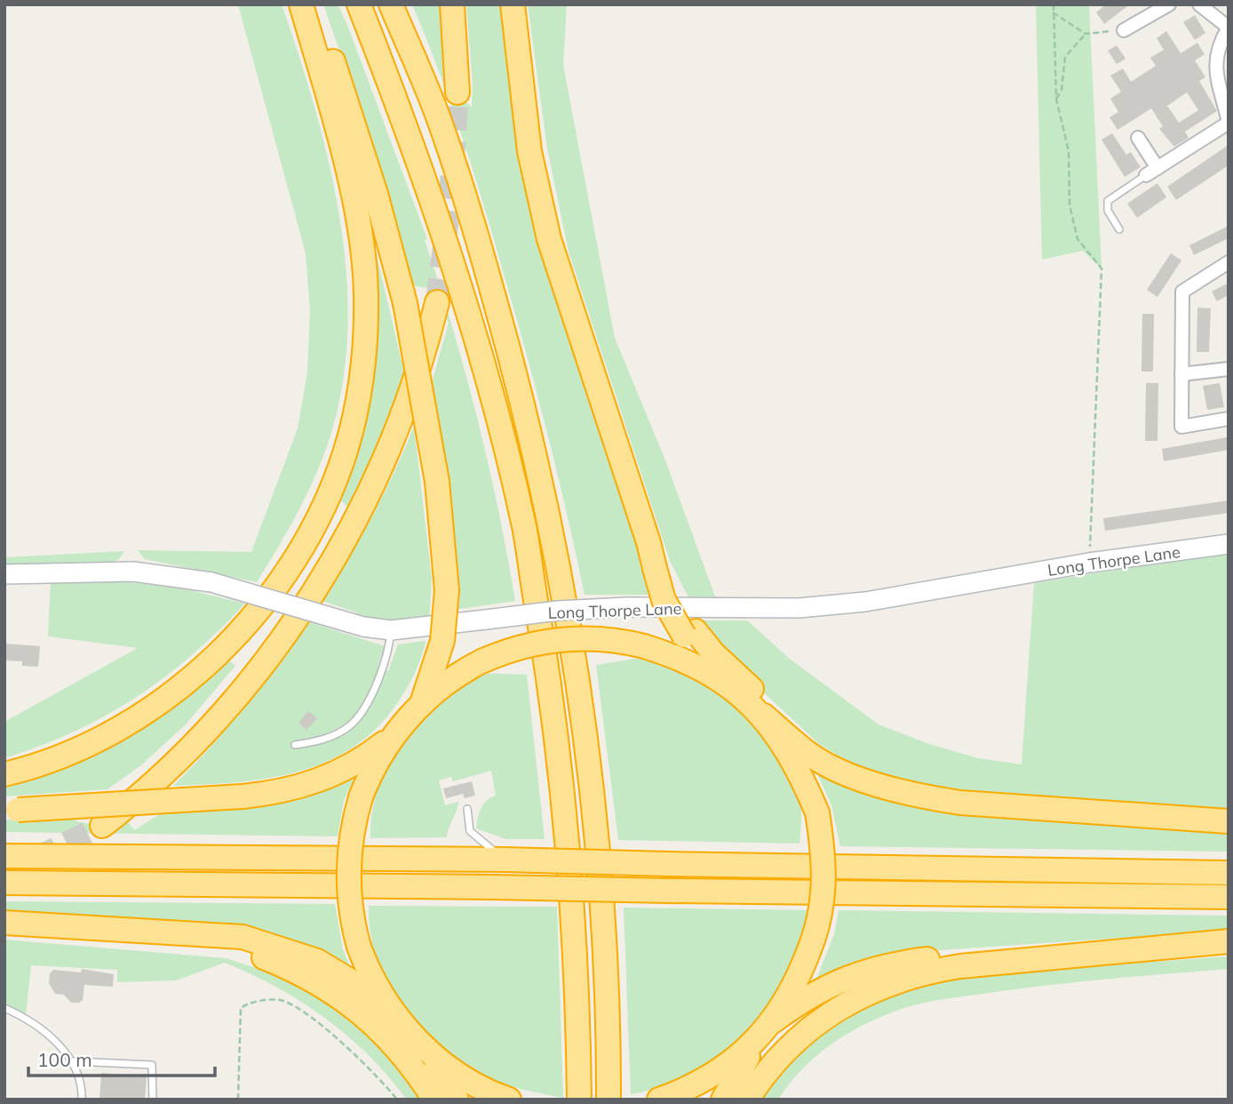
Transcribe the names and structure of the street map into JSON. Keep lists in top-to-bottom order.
{
  "streets": {
    "main road": ["Long Thorpe Lane"]
  },
  "scale_bar": "100 m"
}
